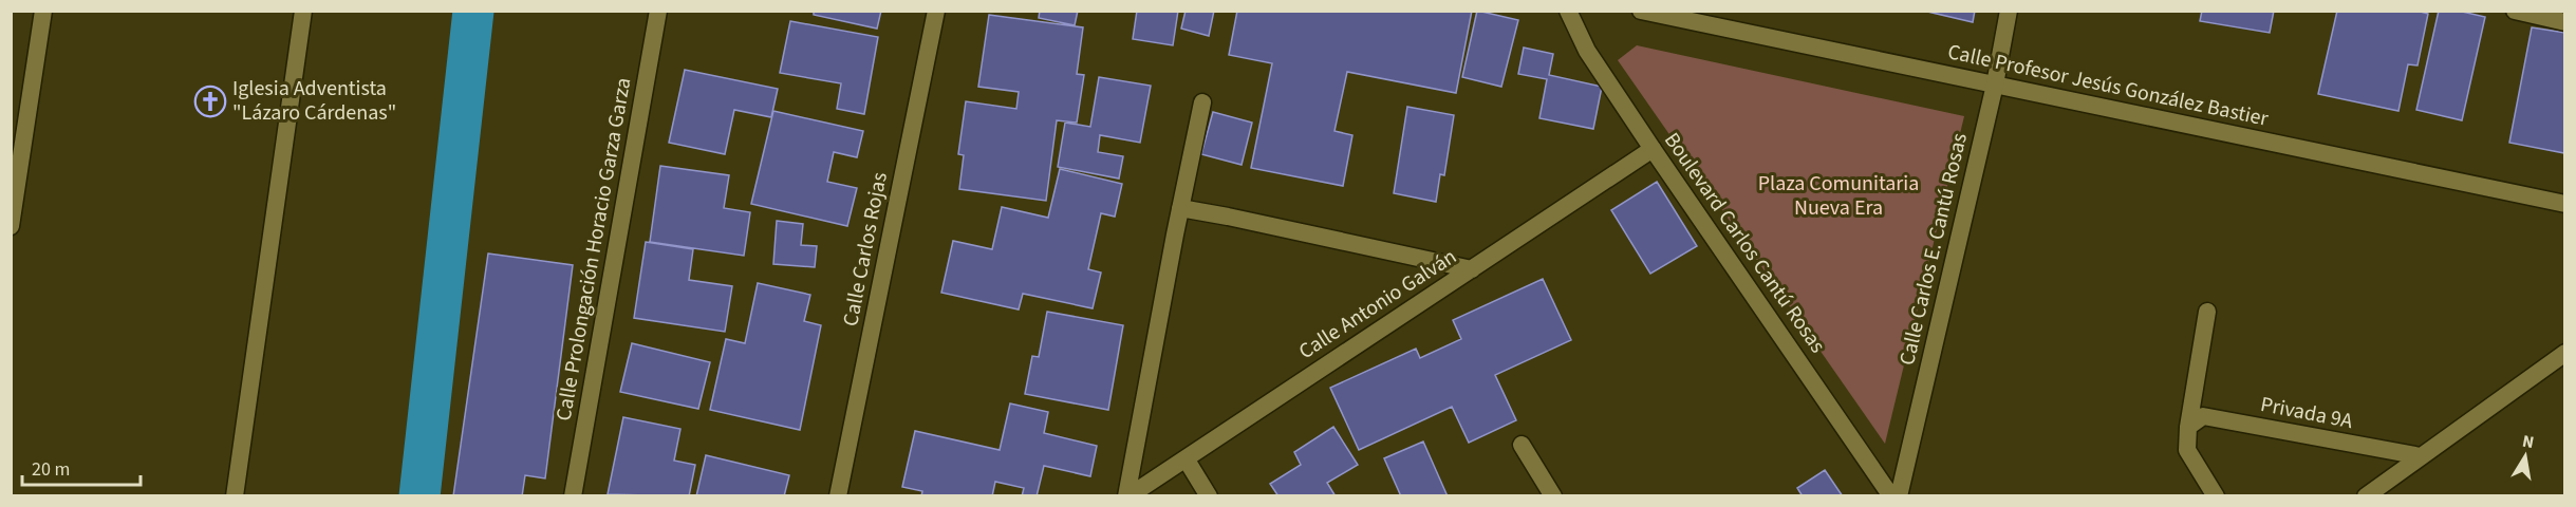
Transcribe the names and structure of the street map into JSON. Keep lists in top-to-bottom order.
{
  "streets": {
    "street": [
      "Calle Profesor Jesús González Bastier",
      "Boulevard Carlos Cantú Rosas",
      "Calle Prolongación Horacio Garza Garza",
      "Calle Carlos Rojas",
      "Calle Carlos E. Cantú Rosas",
      "Calle Antonio Galván",
      "Privada 9A"
    ]
  },
  "crossings": [
    ["Calle Profesor Jesús González Bastier", "Calle Carlos E. Cantú Rosas"],
    ["Boulevard Carlos Cantú Rosas", "Calle Antonio Galván"]
  ],
  "parks": ["Plaza Comunitaria Nueva Era"],
  "places": {
    "church": ["Iglesia Adventista \"Lázaro Cárdenas\""]
  },
  "scale_bar": "20 m",
  "north": "top"
}
